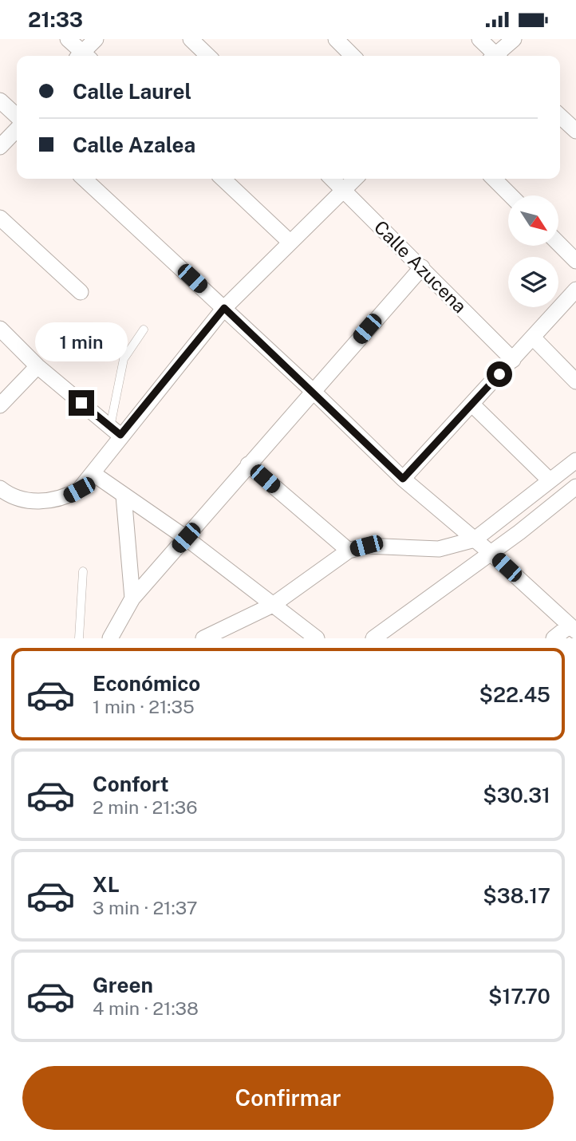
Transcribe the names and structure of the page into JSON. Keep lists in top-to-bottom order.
{
  "streets": {
    "street": ["Calle Azucena"]
  },
  "north": "bottom right",
  "page": {
    "status": "21:33",
    "banner": ["Calle Laurel", "Calle Azalea"],
    "bubble": "1 min",
    "list": [
      {
        "name": "Económico",
        "note": "1 min · 21:35",
        "value": "$22.45"
      },
      {
        "name": "Confort",
        "note": "2 min · 21:36",
        "value": "$30.31"
      },
      {
        "name": "XL",
        "note": "3 min · 21:37",
        "value": "$38.17"
      },
      {
        "name": "Green",
        "note": "4 min · 21:38",
        "value": "$17.70"
      }
    ],
    "buttons": "Confirmar"
  }
}
